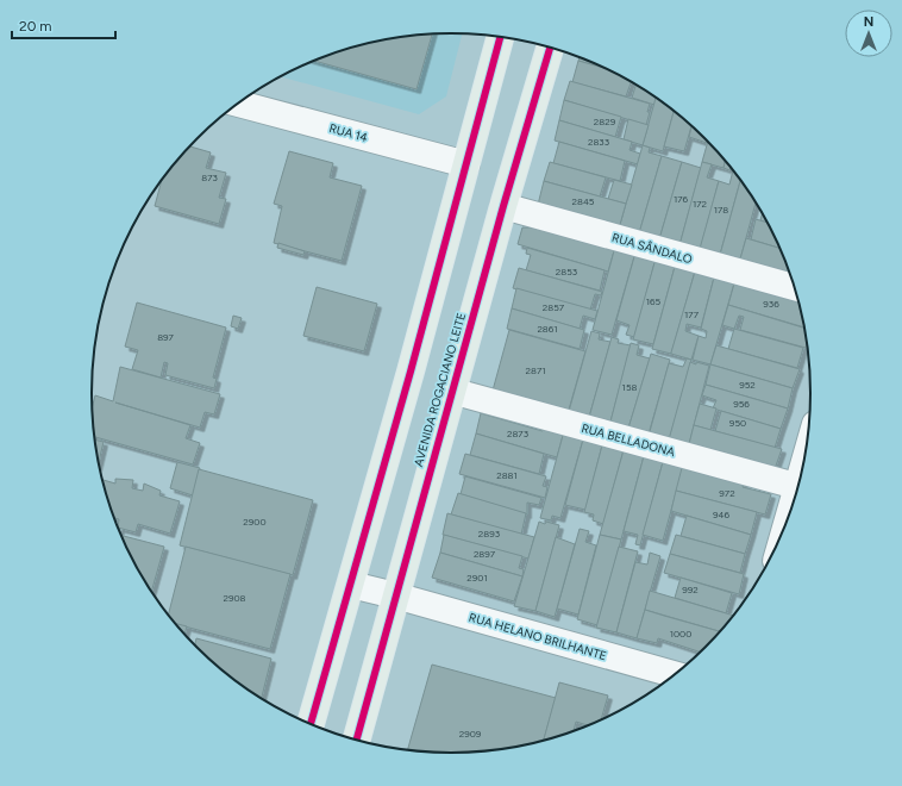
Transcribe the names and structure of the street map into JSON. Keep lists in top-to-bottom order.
{
  "streets": {
    "main road": ["AVENIDA ROGACIANO LEITE"],
    "street": [
      "RUA 14",
      "RUA SÂNDALO",
      "RUA BELLADONA",
      "RUA HELANO BRILHANTE"
    ]
  },
  "crossings": [
    ["RUA SÂNDALO", "AVENIDA ROGACIANO LEITE"],
    ["AVENIDA ROGACIANO LEITE", "RUA BELLADONA"],
    ["AVENIDA ROGACIANO LEITE", "RUA HELANO BRILHANTE"]
  ],
  "house_numbers": [
    "2829",
    "2833",
    "873",
    "176",
    "2845",
    "172",
    "178",
    "2853",
    "165",
    "936",
    "2857",
    "177",
    "2861",
    "897",
    "2871",
    "952",
    "158",
    "956",
    "950",
    "2873",
    "2881",
    "972",
    "946",
    "2900",
    "2893",
    "2897",
    "2901",
    "992",
    "2908",
    "1000",
    "2909"
  ],
  "scale_bar": "20 m",
  "north": "top"
}
